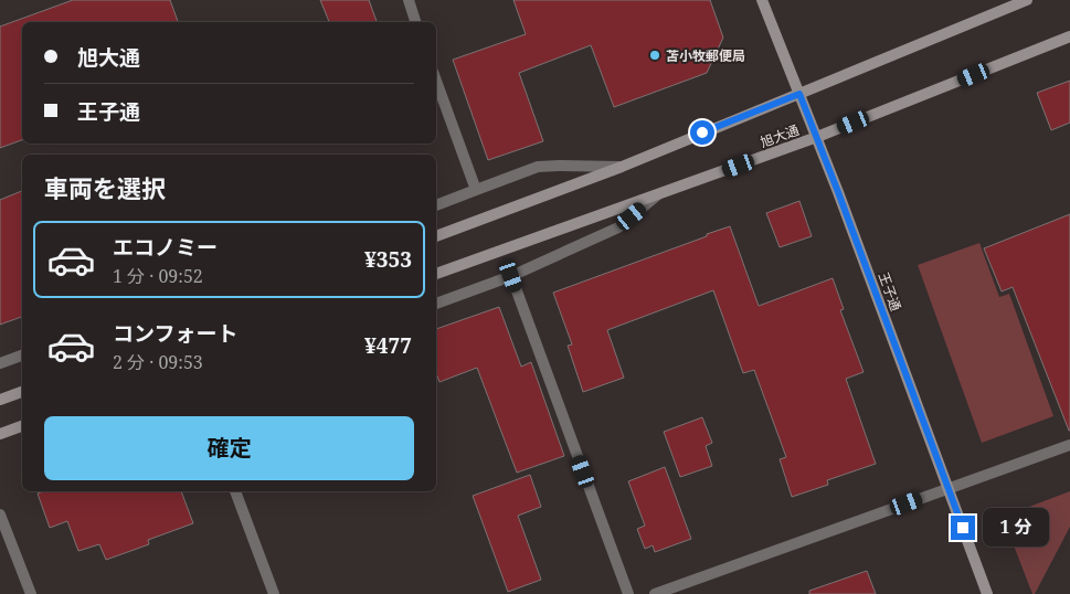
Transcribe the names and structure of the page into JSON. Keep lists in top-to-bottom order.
{
  "streets": {
    "street": ["旭大通", "王子通"]
  },
  "crossings": [
    ["旭大通", "王子通"]
  ],
  "places": ["苫小牧郵便局"],
  "page": {
    "banner": ["旭大通", "王子通"],
    "heading": "車両を選択",
    "list": [
      {
        "name": "エコノミー",
        "note": "1 分 · 09:52",
        "value": "¥353"
      },
      {
        "name": "コンフォート",
        "note": "2 分 · 09:53",
        "value": "¥477"
      }
    ],
    "buttons": "確定",
    "bubble": "1 分"
  }
}
